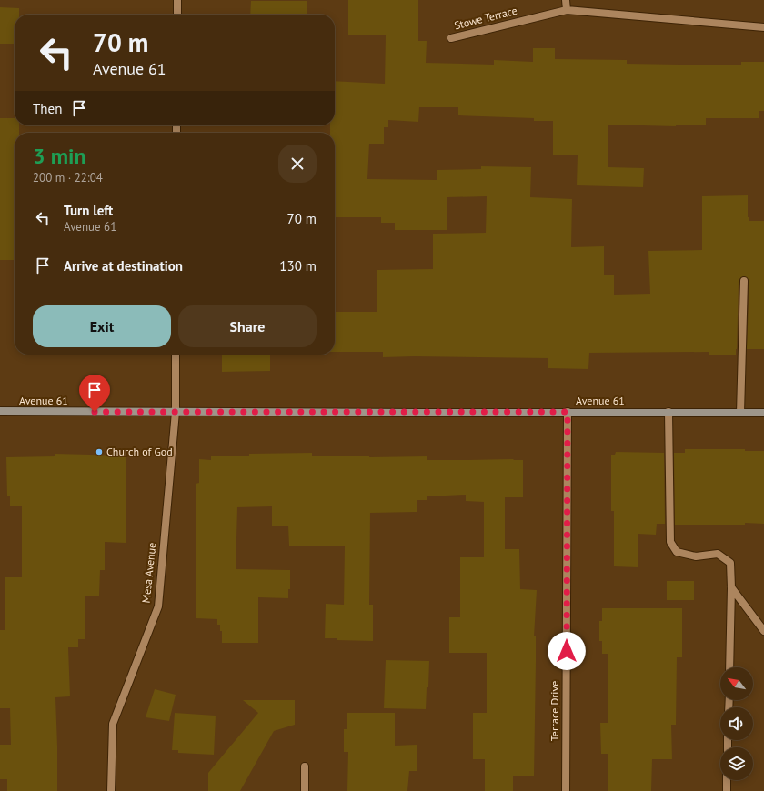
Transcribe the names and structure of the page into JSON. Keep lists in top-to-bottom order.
{
  "streets": {
    "street": [
      "Stowe Terrace",
      "Avenue 61",
      "Mesa Avenue",
      "Terrace Drive"
    ]
  },
  "crossings": [
    ["Avenue 61", "Mesa Avenue"],
    ["Avenue 61", "Terrace Drive"]
  ],
  "places": ["Church of God"],
  "north": "top left",
  "page": {
    "turn": ["70 m", "Avenue 61"],
    "then": "Then",
    "heading": ["3 min", "200 m · 22:04"],
    "list": [
      {
        "name": "Turn left",
        "note": "Avenue 61",
        "value": "70 m"
      },
      {
        "name": "Arrive at destination",
        "value": "130 m"
      }
    ],
    "buttons": ["Exit", "Share"]
  }
}
